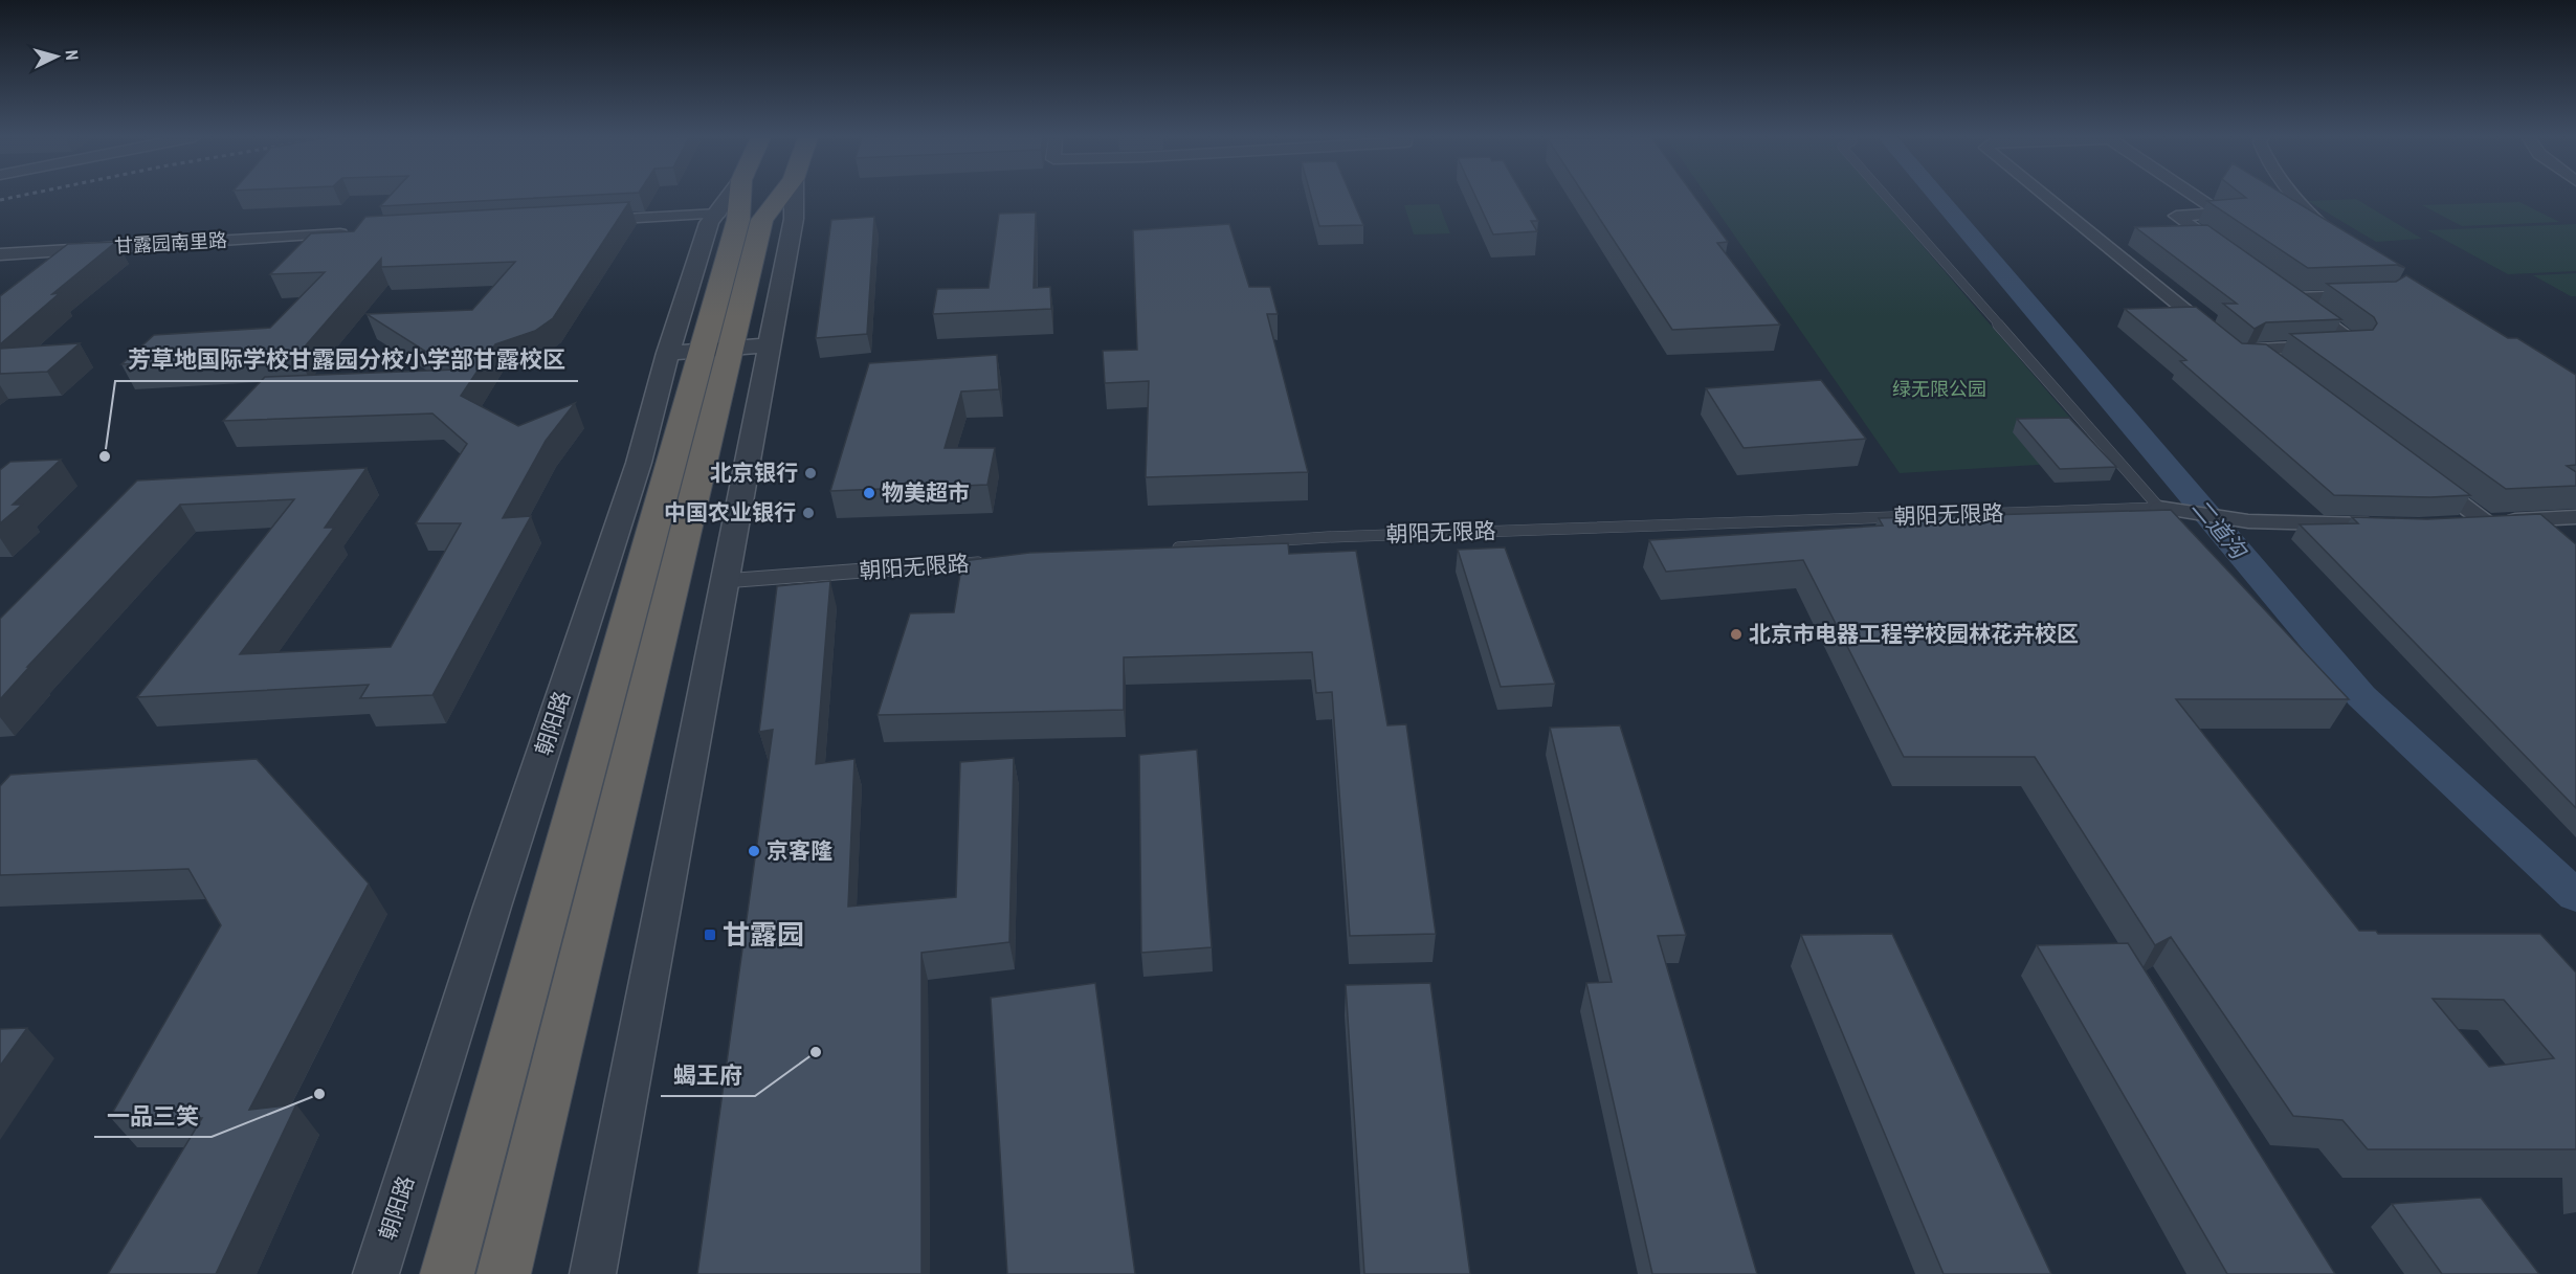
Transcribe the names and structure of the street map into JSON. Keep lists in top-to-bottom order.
{
  "streets": {
    "highway": ["朝阳路"],
    "street": ["甘露园南里路"],
    "lane": ["朝阳无限路"]
  },
  "crossings": [
    ["朝阳无限路", "朝阳路"]
  ],
  "water": ["二道沟"],
  "parks": ["绿无限公园"],
  "places": {
    "other": [
      "芳草地国际学校甘露园分校小学部甘露校区",
      "北京银行",
      "物美超市",
      "中国农业银行",
      "北京市电器工程学校园林花卉校区",
      "京客隆",
      "蝎王府",
      "一品三笑"
    ],
    "transit": ["甘露园"]
  },
  "north": "right"
}
